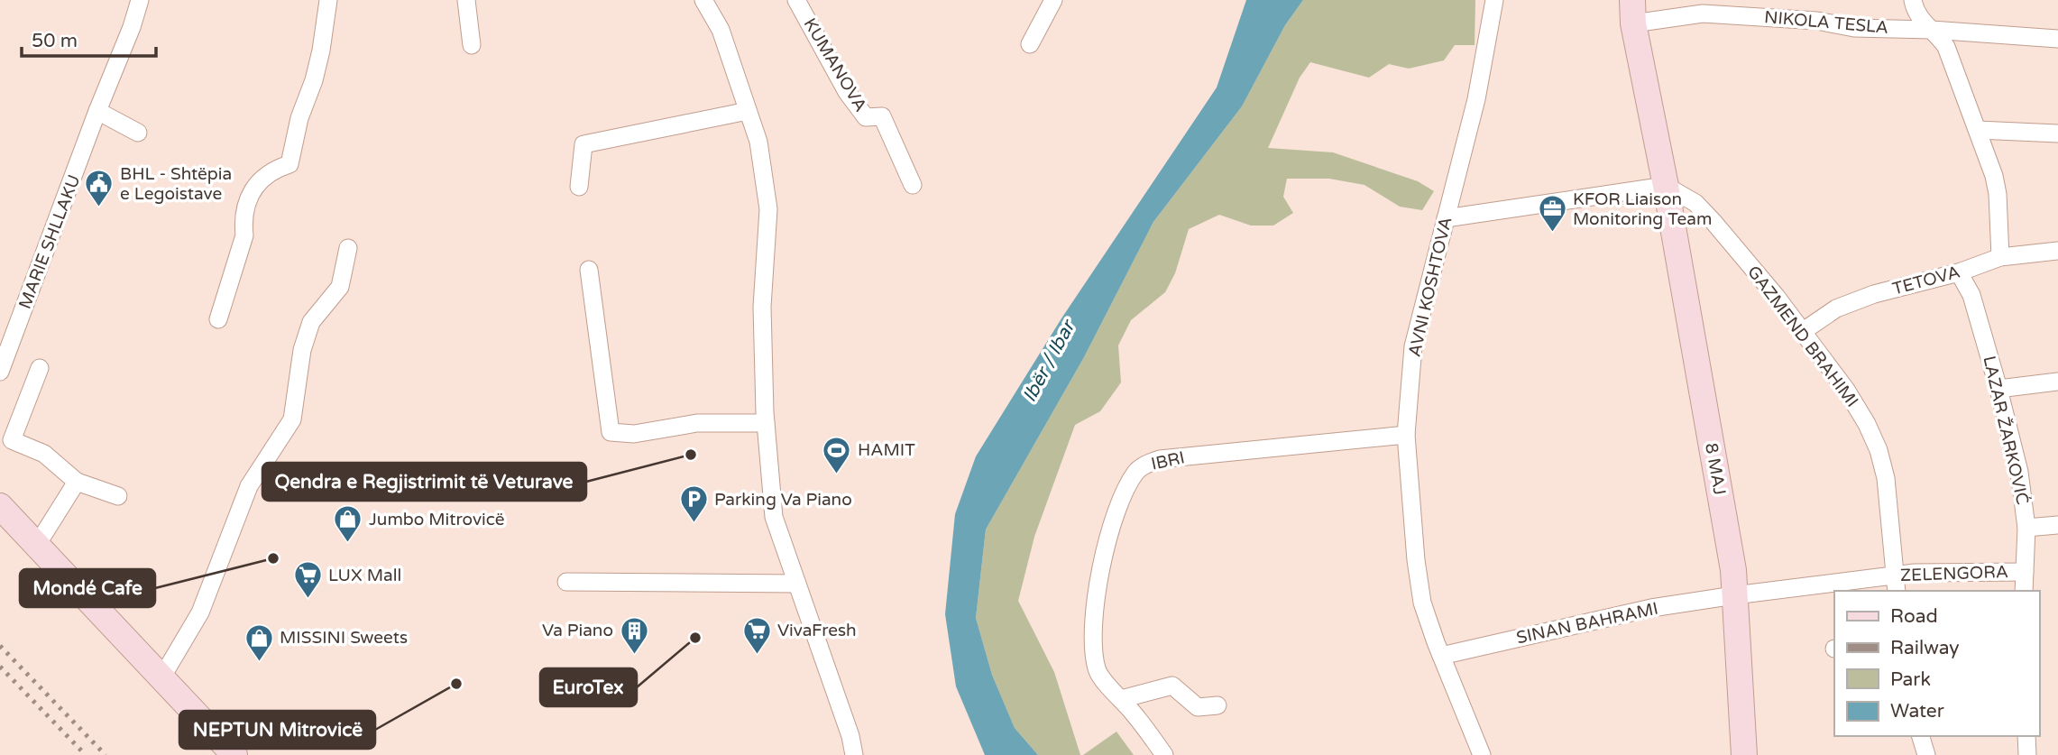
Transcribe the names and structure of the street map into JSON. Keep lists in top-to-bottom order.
{
  "streets": {
    "main road": ["8 MAJ"],
    "street": [
      "NIKOLA TESLA",
      "KUMANOVA",
      "MARIE SHLLAKU",
      "TETOVA",
      "AVNI KOSHTOVA",
      "GAZMEND BRAHIMI",
      "LAZAR ŽARKOVIĆ",
      "IBRI",
      "ZELENGORA",
      "SINAN BAHRAMI"
    ]
  },
  "crossings": [
    ["NIKOLA TESLA", "8 MAJ"],
    ["TETOVA", "GAZMEND BRAHIMI"],
    ["TETOVA", "LAZAR ŽARKOVIĆ"],
    ["AVNI KOSHTOVA", "IBRI"],
    ["AVNI KOSHTOVA", "SINAN BAHRAMI"],
    ["GAZMEND BRAHIMI", "8 MAJ"],
    ["GAZMEND BRAHIMI", "ZELENGORA"],
    ["LAZAR ŽARKOVIĆ", "ZELENGORA"],
    ["8 MAJ", "ZELENGORA"],
    ["8 MAJ", "SINAN BAHRAMI"],
    ["ZELENGORA", "SINAN BAHRAMI"]
  ],
  "water": ["Ibër / Ibar"],
  "places": {
    "public building": ["BHL - Shtëpia e Legoistave"],
    "office": ["KFOR Liaison Monitoring Team"],
    "other": [
      "Qendra e Regjistrimit të Veturave",
      "Mondé Cafe",
      "EuroTex",
      "NEPTUN Mitrovicë"
    ],
    "sports": ["HAMIT"],
    "parking": ["Parking Va Piano"],
    "shop": ["Jumbo Mitrovicë", "MISSINI Sweets"],
    "supermarket": ["LUX Mall", "VivaFresh"],
    "building": ["Va Piano"]
  },
  "legend": [
    "Road",
    "Railway",
    "Park",
    "Water"
  ],
  "scale_bar": "50 m"
}
